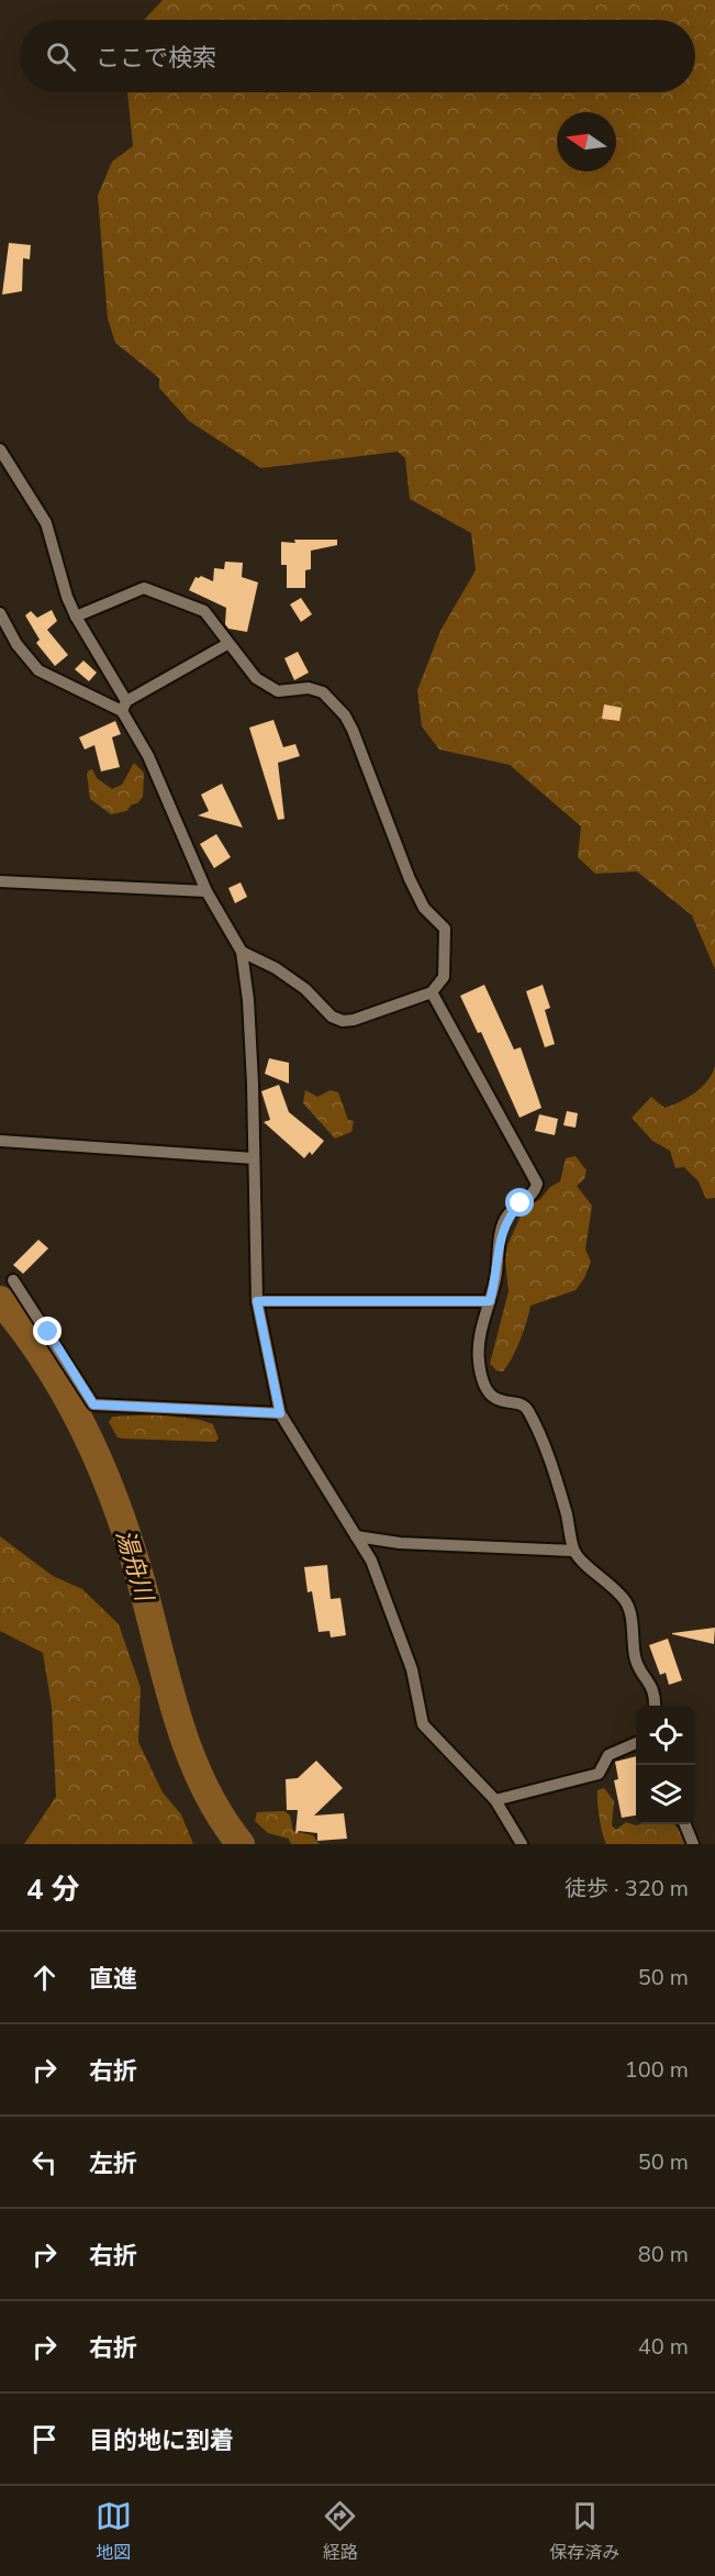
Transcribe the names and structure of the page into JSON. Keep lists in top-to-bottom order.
{
  "water": ["湯舟川"],
  "north": "left",
  "page": {
    "search": "ここで検索",
    "heading": ["4 分", "徒歩 · 320 m"],
    "list": [
      ["直進", "50 m"],
      ["右折", "100 m"],
      ["左折", "50 m"],
      ["右折", "80 m"],
      ["右折", "40 m"],
      "目的地に到着"
    ],
    "nav": ["地図", "経路", "保存済み"]
  }
}
